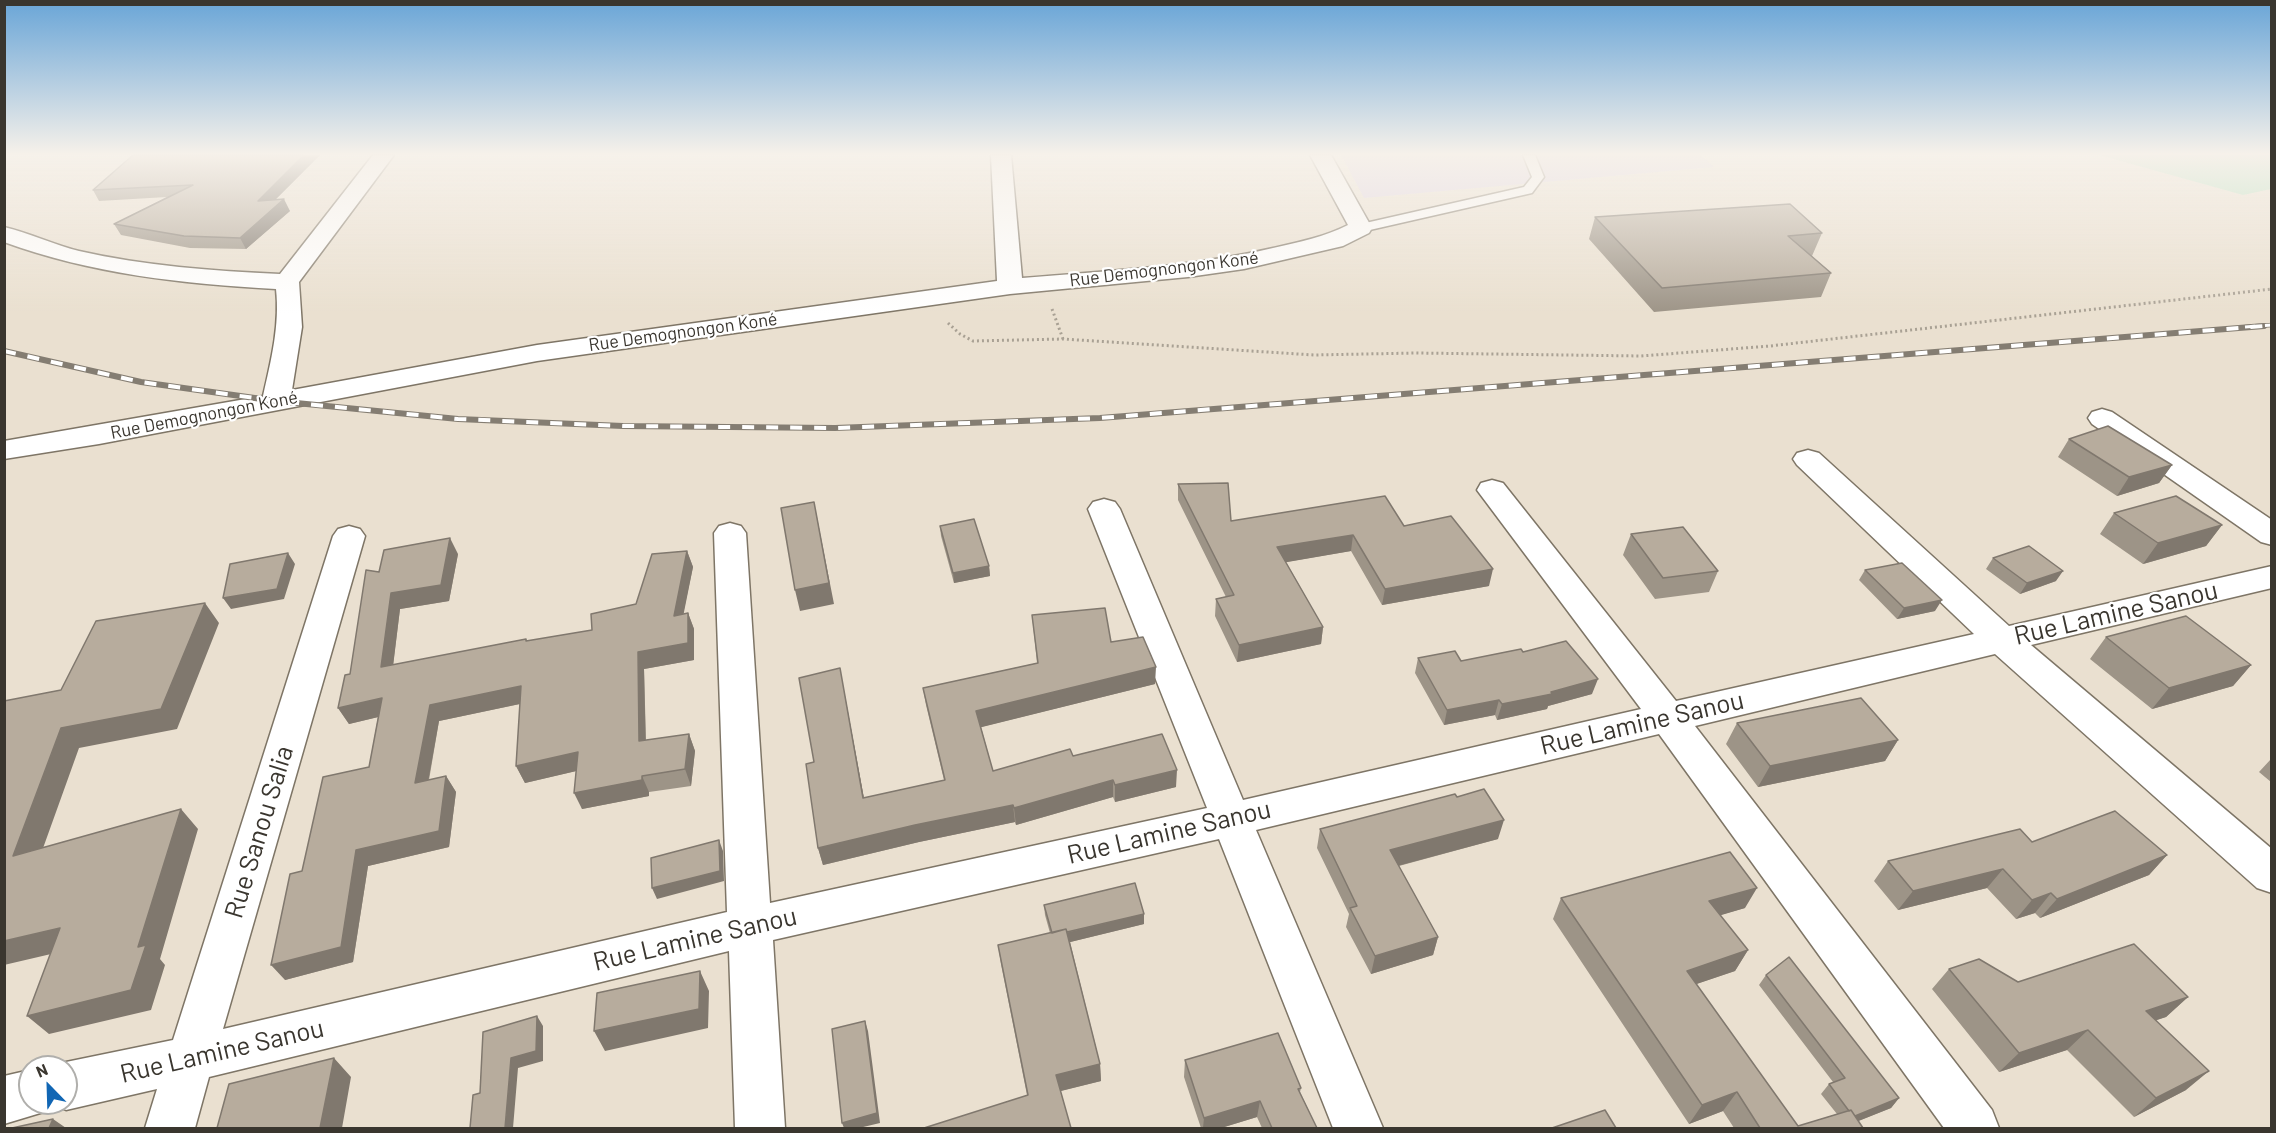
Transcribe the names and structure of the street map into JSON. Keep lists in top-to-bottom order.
{
  "streets": {
    "street": ["Rue Demognongon Koné", "Rue Lamine Sanou", "Rue Sanou Salia"]
  },
  "crossings": [
    ["Rue Lamine Sanou", "Rue Sanou Salia"]
  ],
  "north": "top left"
}
